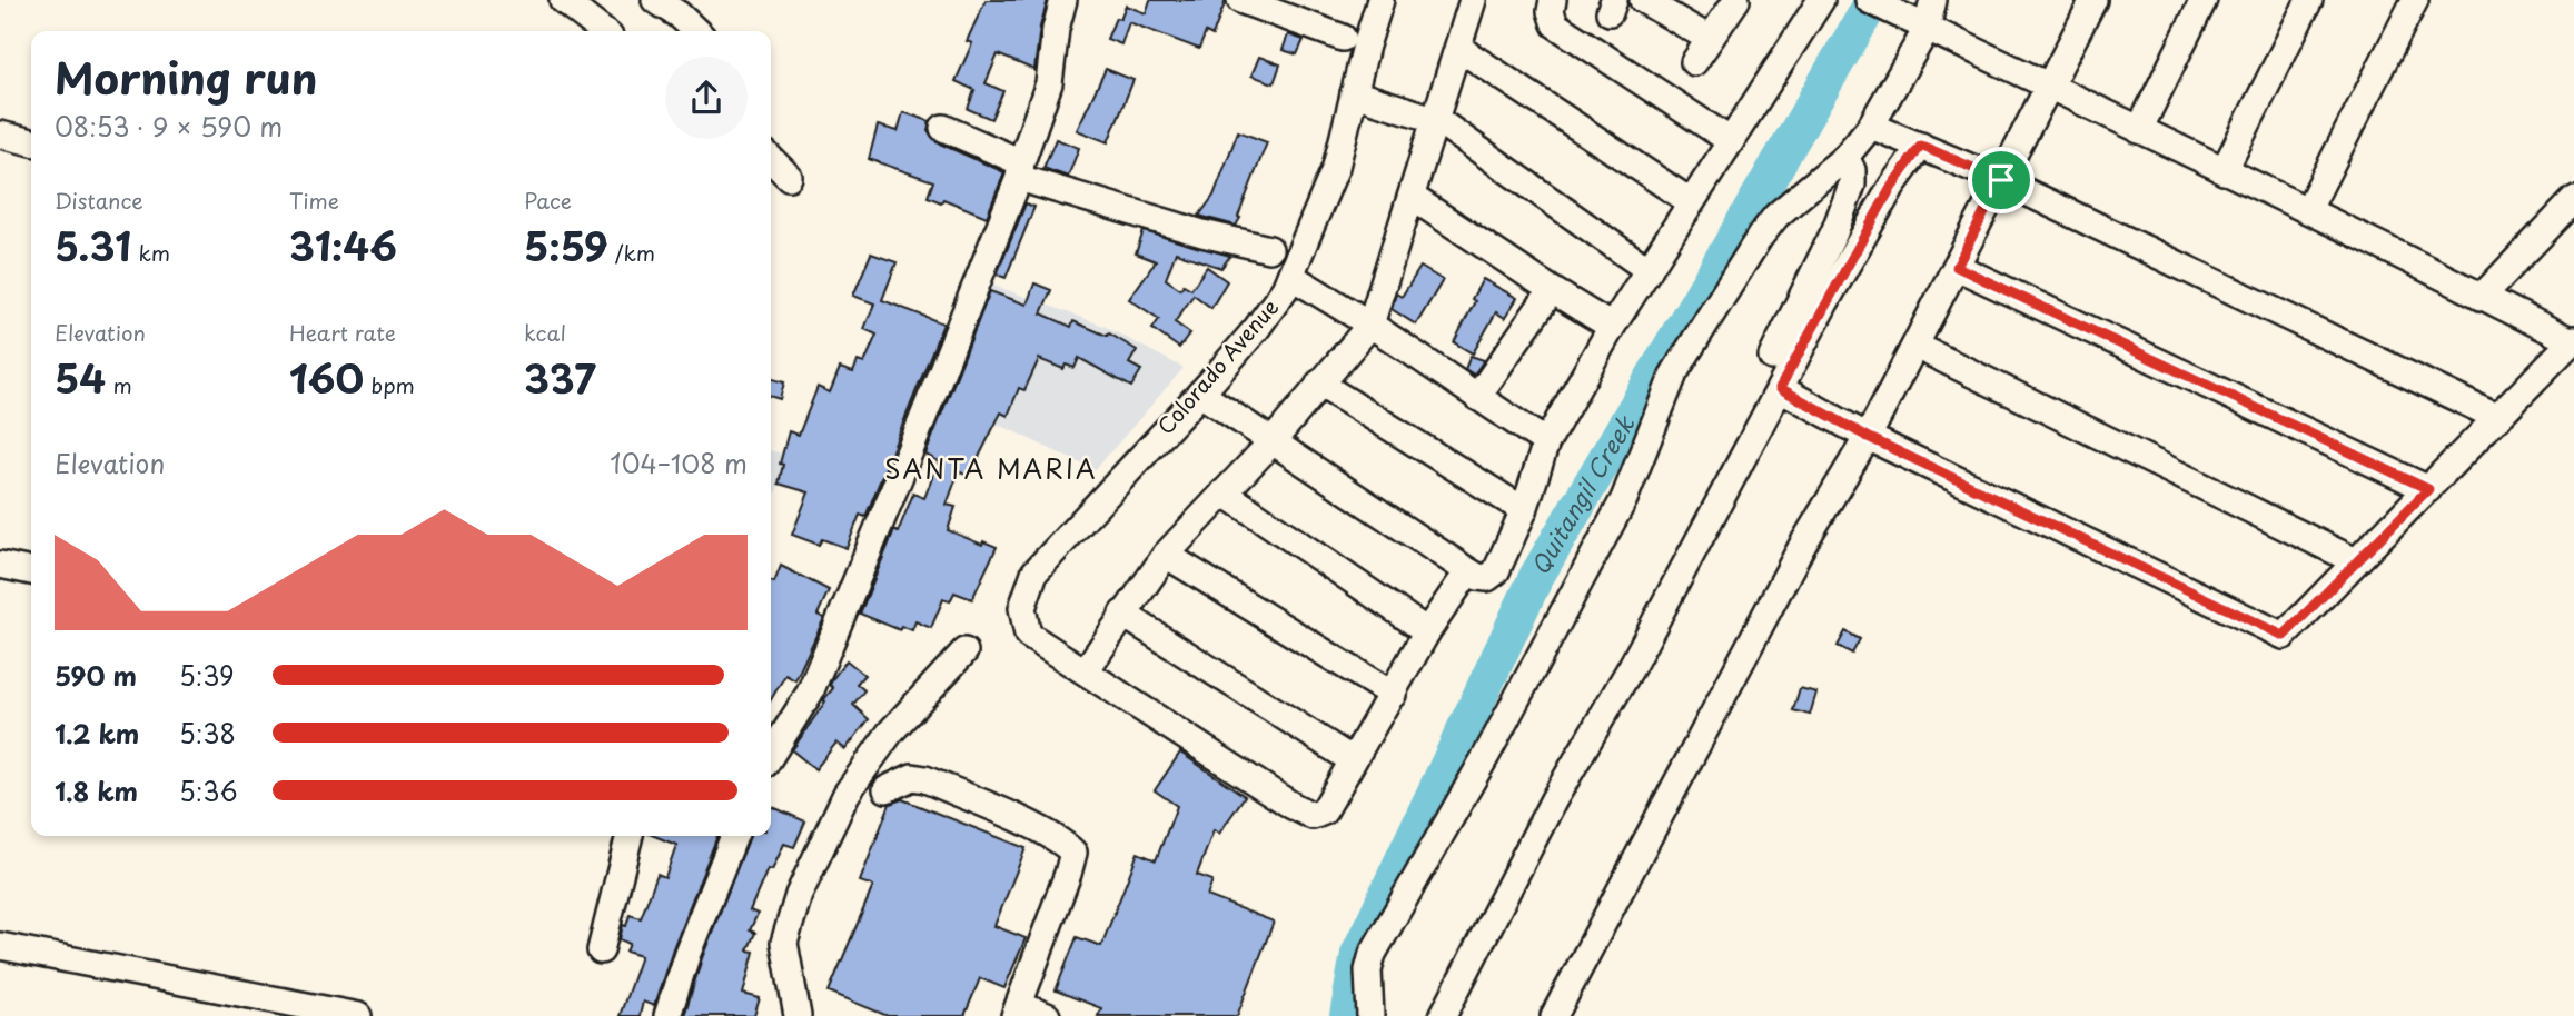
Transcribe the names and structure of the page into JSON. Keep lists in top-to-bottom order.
{
  "streets": {
    "street": ["Colorado Avenue"]
  },
  "districts": ["SANTA MARIA"],
  "water": ["Quitangil Creek"],
  "page": {
    "heading": ["Morning run", "08:53 · 9 × 590 m"],
    "stats": [
      ["Distance", "5.31 km"],
      ["Time", "31:46"],
      ["Pace", "5:59 /km"],
      ["Elevation", "54 m"],
      ["Heart rate", "160 bpm"],
      ["kcal", "337"]
    ],
    "chart": ["Elevation", "104–108 m"],
    "list": [
      {
        "name": "590 m",
        "note": "5:39"
      },
      {
        "name": "1.2 km",
        "note": "5:38"
      },
      {
        "name": "1.8 km",
        "note": "5:36"
      }
    ]
  }
}
